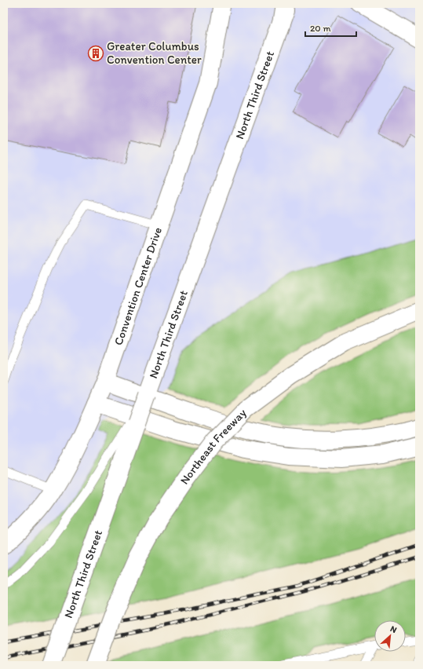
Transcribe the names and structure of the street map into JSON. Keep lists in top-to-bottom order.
{
  "streets": {
    "main road": ["North Third Street", "Convention Center Drive", "Northeast Freeway"]
  },
  "places": {
    "building": ["Greater Columbus Convention Center"]
  },
  "scale_bar": "20 m",
  "north": "top right"
}
